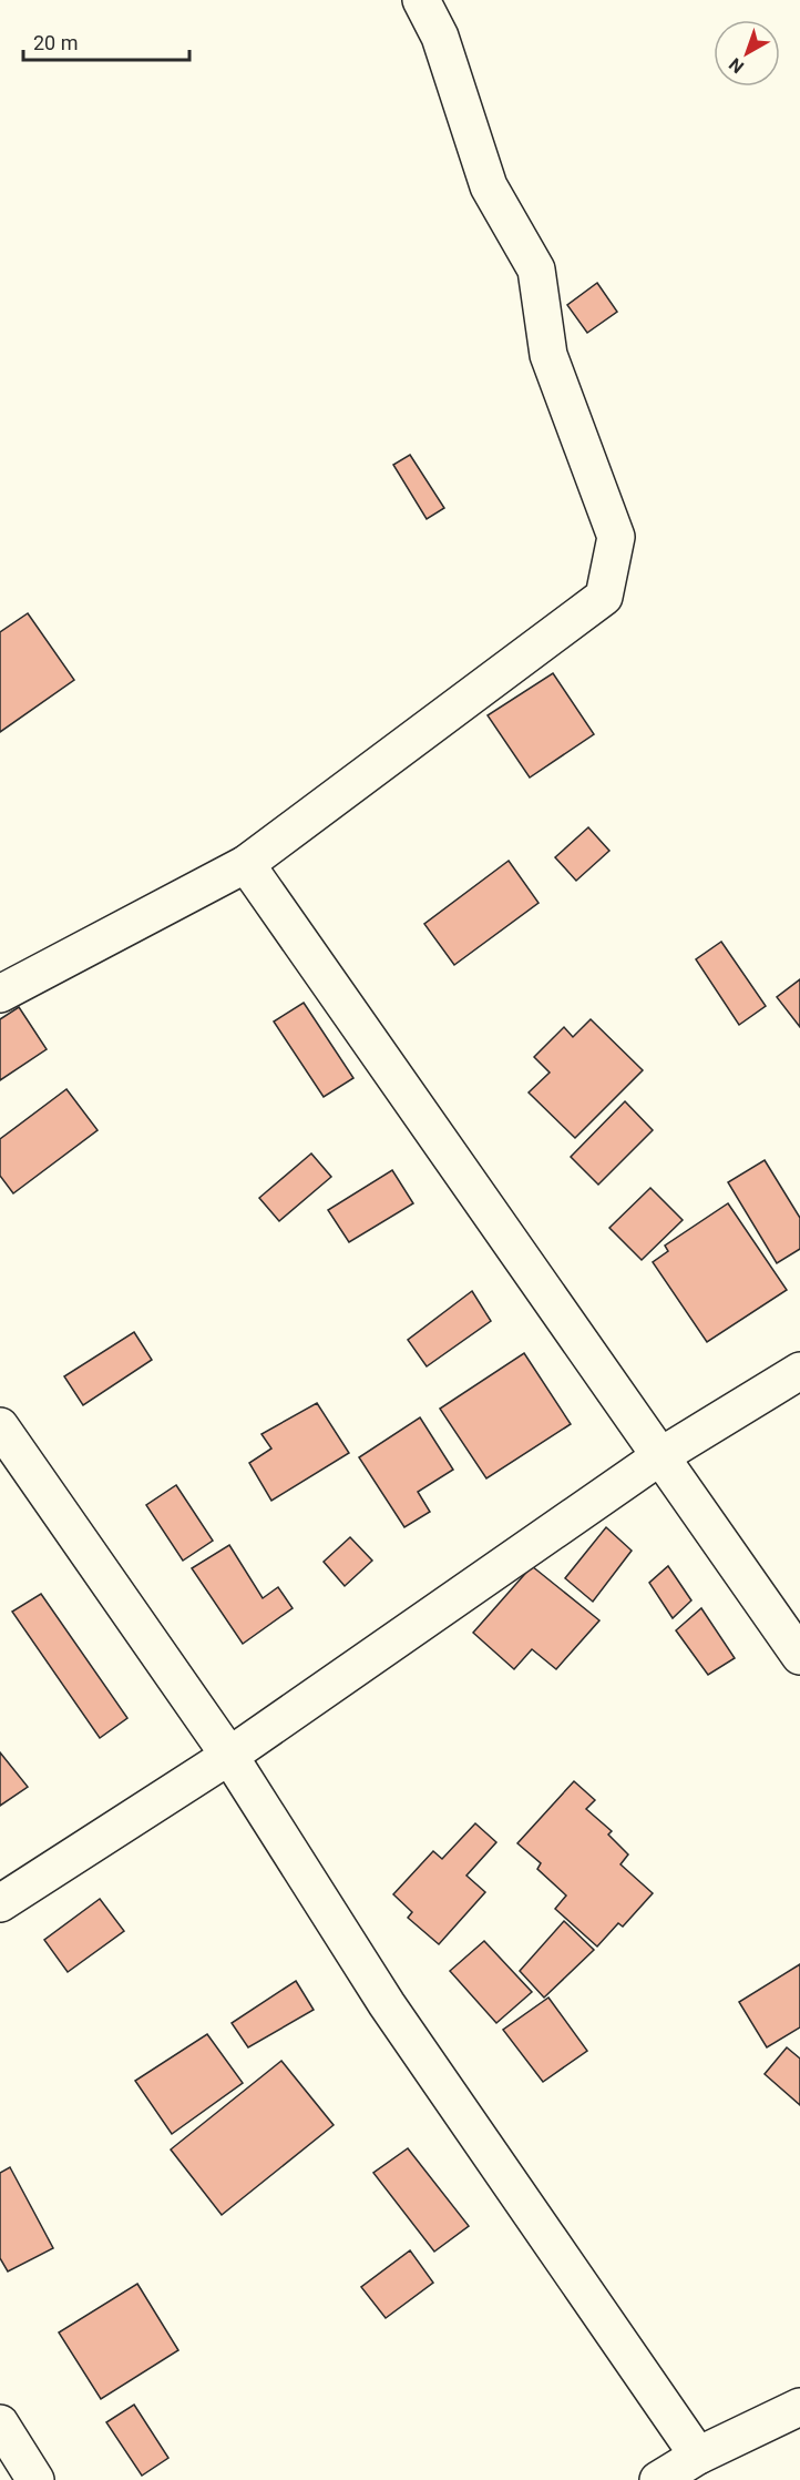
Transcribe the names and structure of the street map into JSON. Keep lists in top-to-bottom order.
{
  "scale_bar": "20 m",
  "north": "bottom left"
}
